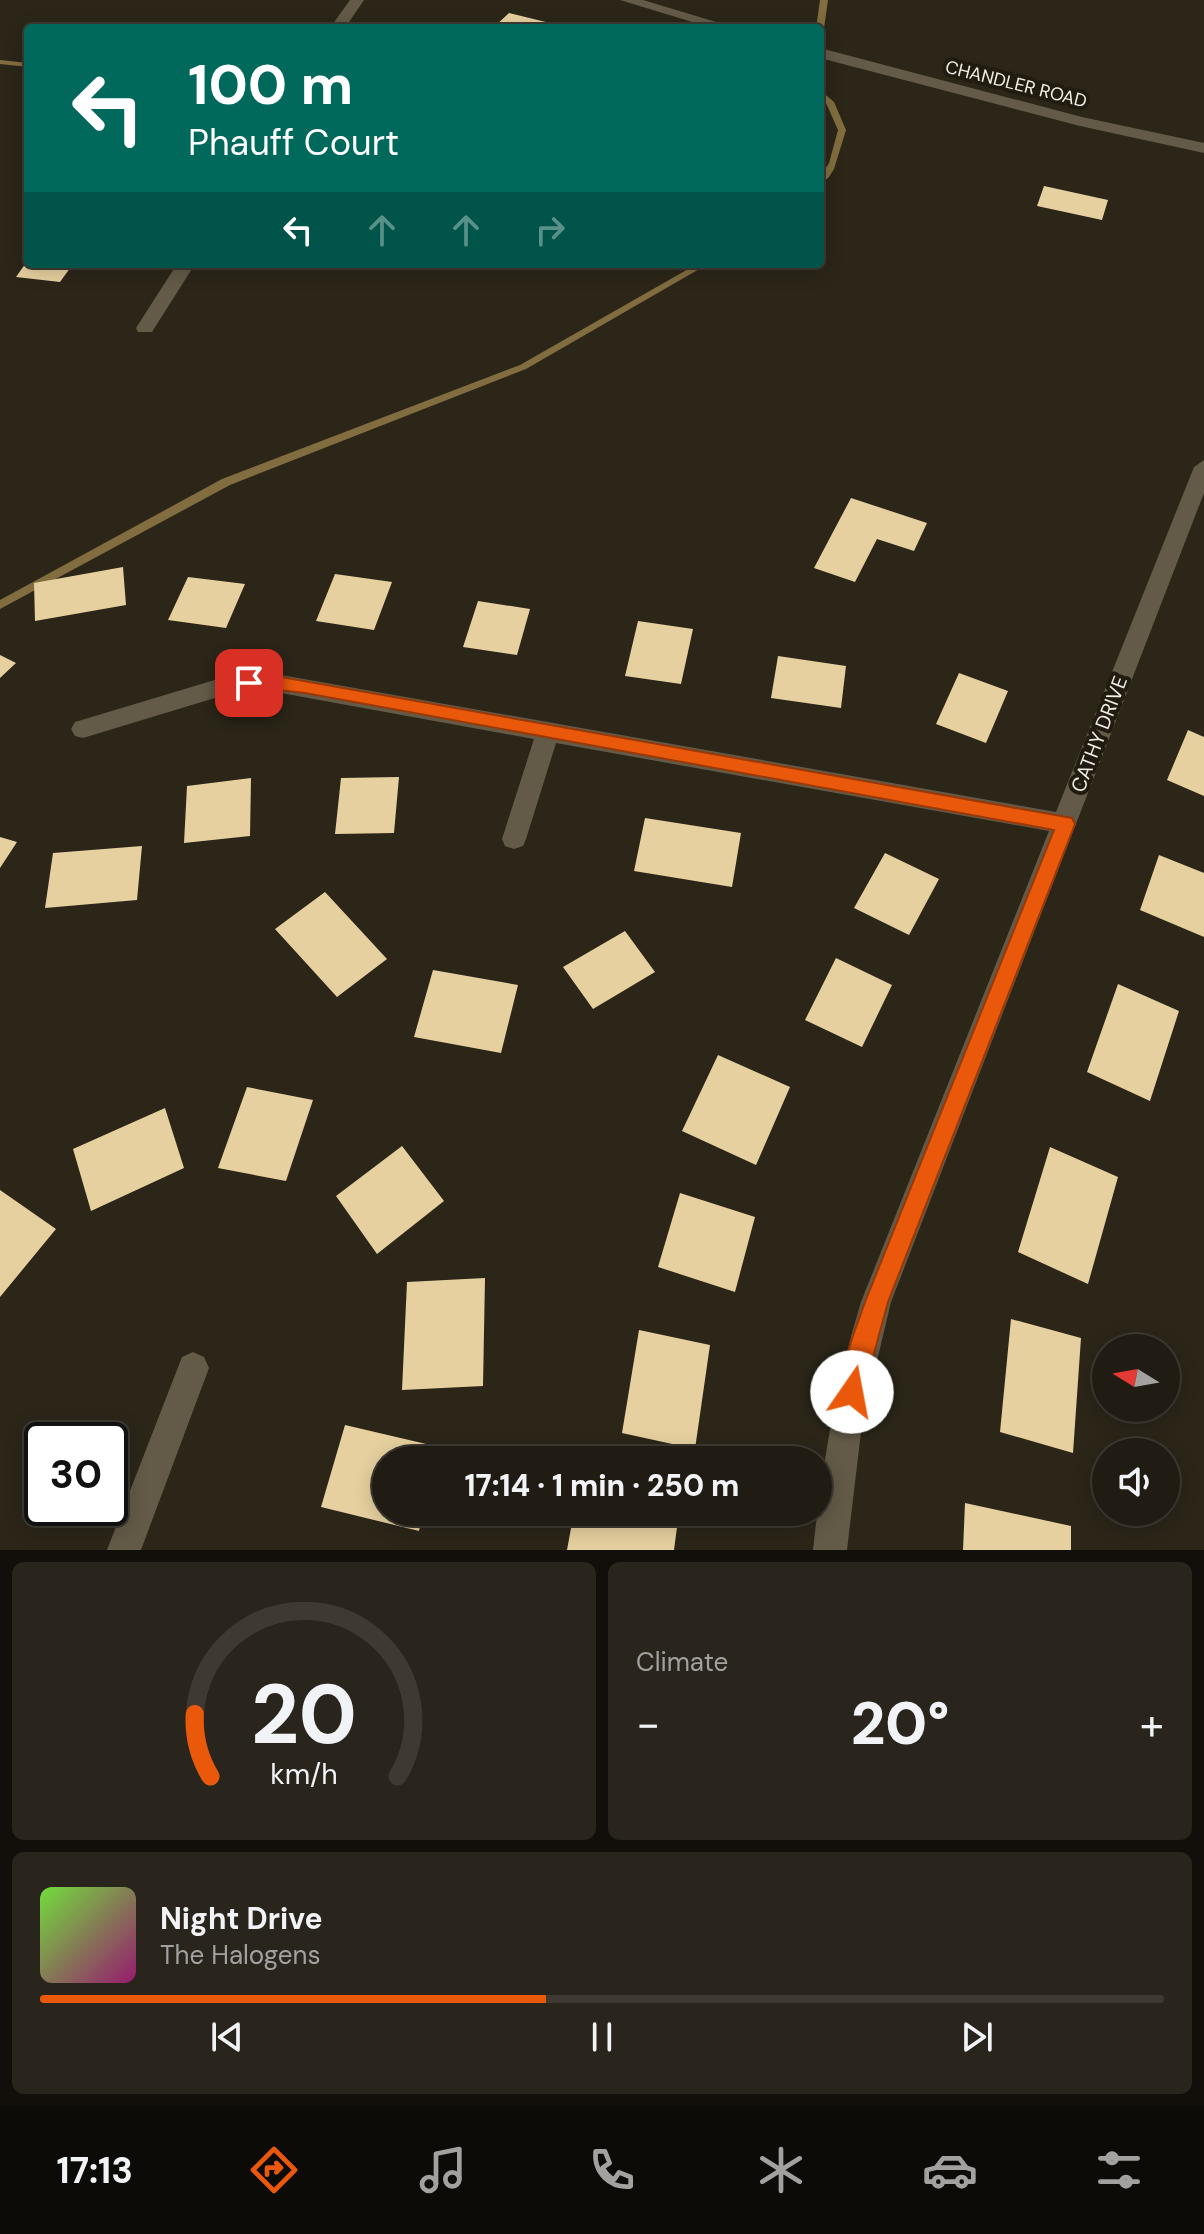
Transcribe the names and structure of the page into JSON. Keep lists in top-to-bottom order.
{
  "streets": {
    "street": ["CHANDLER ROAD", "CATHY DRIVE"]
  },
  "north": "left",
  "page": {
    "turn": ["100 m", "Phauff Court"],
    "limit": "30",
    "trip": "17:14 · 1 min · 250 m",
    "tile": "Climate",
    "heat": ["−", "20°", "+"],
    "song": ["Night Drive", "The Halogens"],
    "tabs": "17:13",
    "gauge": ["20", "km/h"]
  }
}
